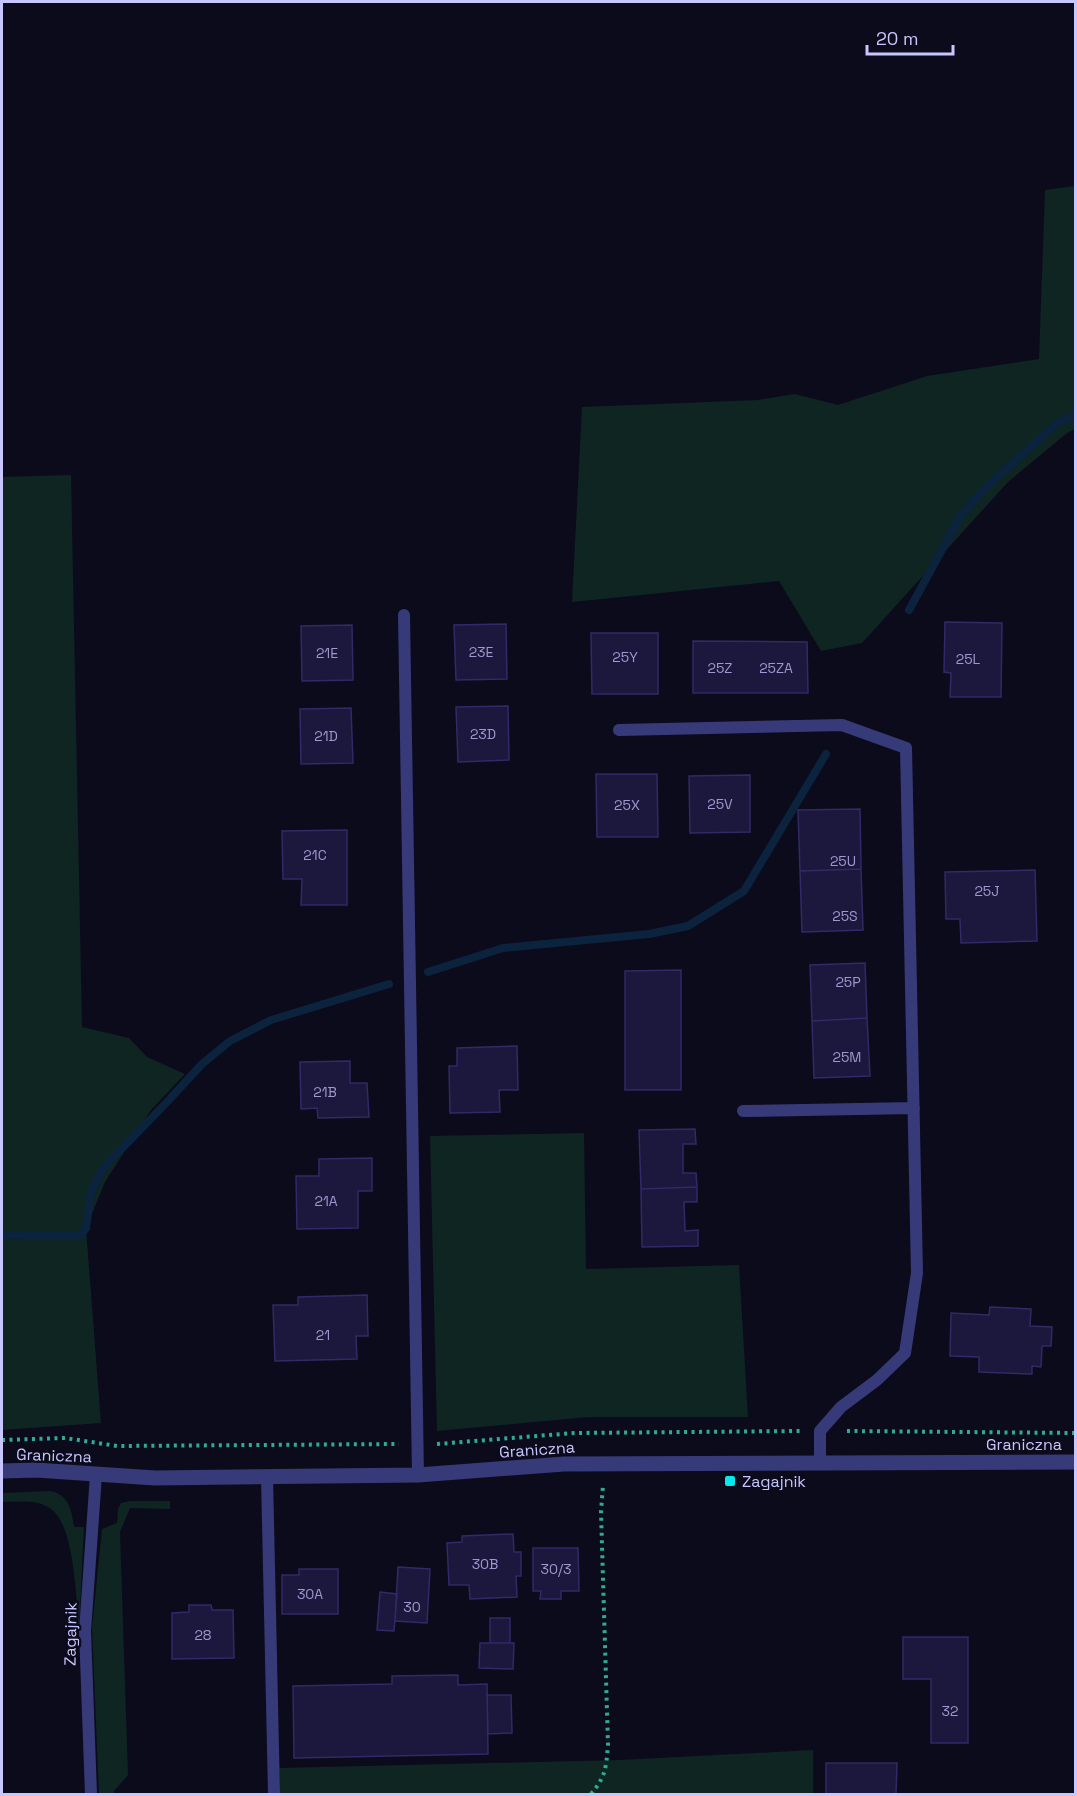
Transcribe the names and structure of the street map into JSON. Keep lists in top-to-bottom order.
{
  "streets": {
    "street": ["Graniczna"],
    "lane": ["Zagajnik"]
  },
  "crossings": [
    ["Graniczna", "Zagajnik"]
  ],
  "places": {
    "transit": ["Zagajnik"]
  },
  "house_numbers": [
    "23E",
    "21E",
    "25Y",
    "25L",
    "25Z",
    "25ZA",
    "23D",
    "21D",
    "25V",
    "25X",
    "21C",
    "25U",
    "25J",
    "25S",
    "25P",
    "25M",
    "21B",
    "21A",
    "21",
    "30B",
    "30/3",
    "30A",
    "30",
    "28",
    "32"
  ],
  "scale_bar": "20 m"
}
